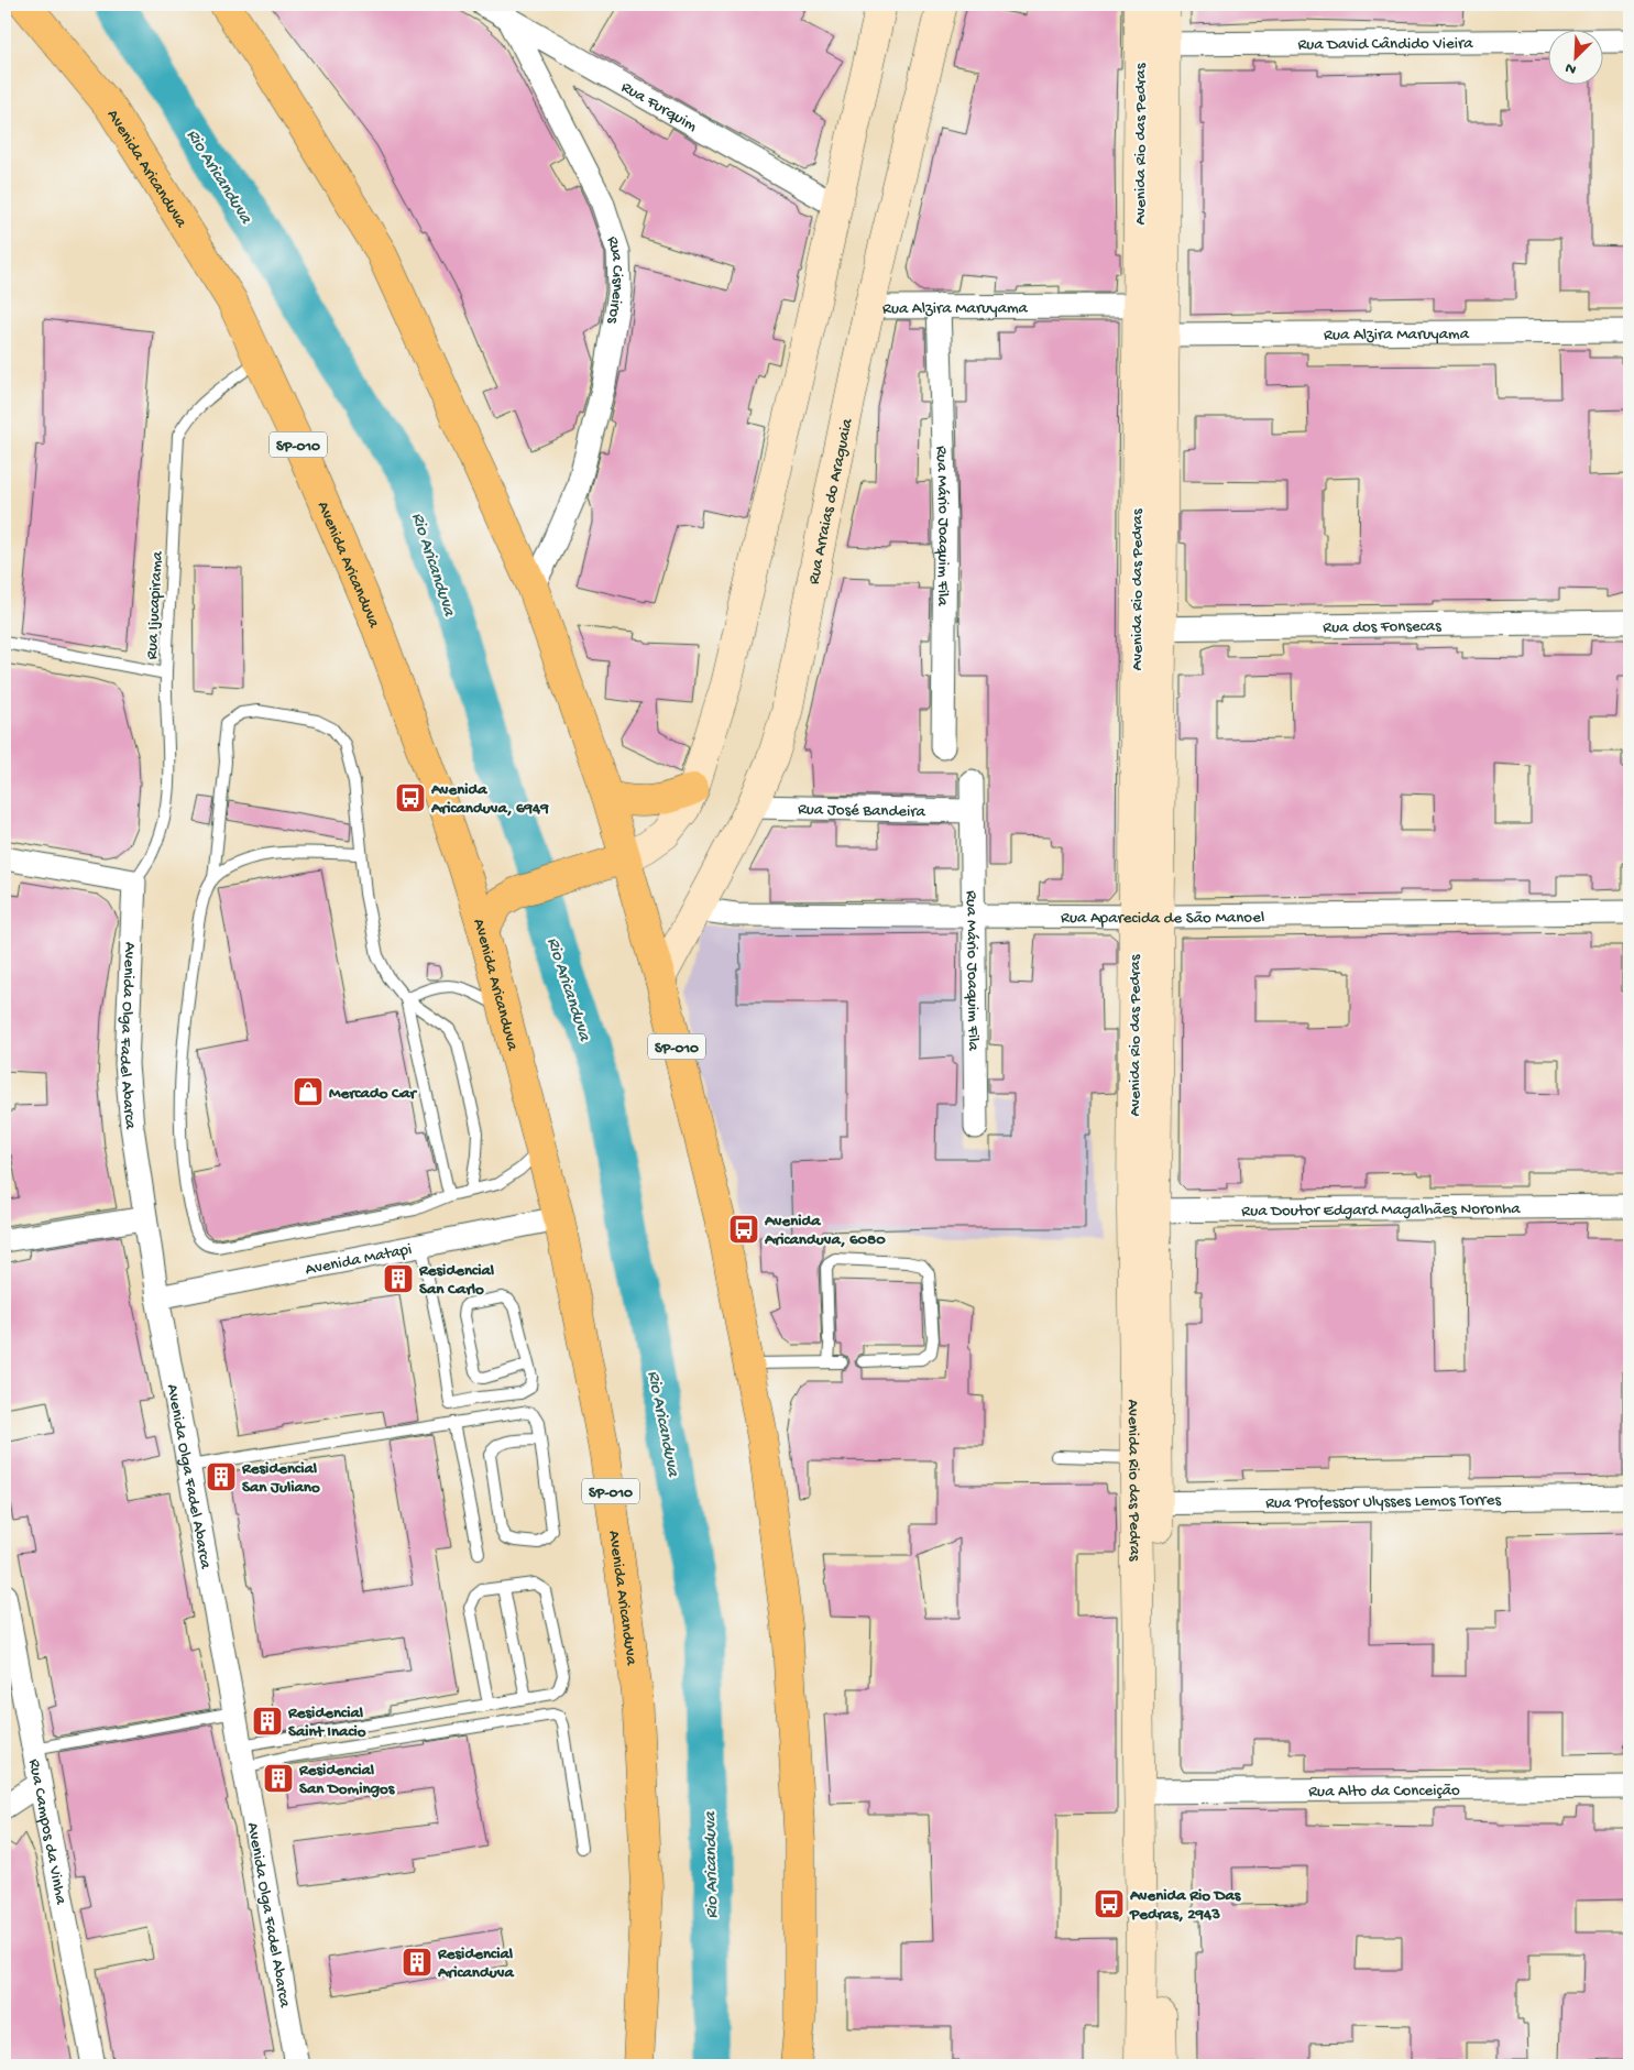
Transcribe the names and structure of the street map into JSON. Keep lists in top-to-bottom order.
{
  "streets": {
    "highway": ["Avenida Aricanduva", "SP-010"],
    "main road": ["Avenida Rio das Pedras", "Rua Arraias do Araguaia"],
    "street": [
      "Rua David Cândido Vieira",
      "Rua Furquim",
      "Rua Cisneiros",
      "Rua Alzira Maruyama",
      "Rua Mário Joaquim Fila",
      "Rua dos Fonsecas",
      "Rua José Bandeira",
      "Rua Aparecida de São Manoel",
      "Avenida Olga Fadel Abarca",
      "Rua Doutor Edgard Magalhães Noronha",
      "Avenida Matapi",
      "Rua Professor Ulysses Lemos Torres",
      "Rua Alto da Conceição",
      "Rua Campos da Vinha"
    ],
    "lane": ["Rua Ijucapirama"]
  },
  "crossings": [
    ["Rua David Cândido Vieira", "Avenida Rio das Pedras"],
    ["Rua Furquim", "Rua Cisneiros"],
    ["Avenida Rio das Pedras", "Rua Alzira Maruyama"],
    ["Avenida Rio das Pedras", "Rua dos Fonsecas"],
    ["Avenida Rio das Pedras", "Rua Aparecida de São Manoel"],
    ["Avenida Rio das Pedras", "Rua Doutor Edgard Magalhães Noronha"],
    ["Avenida Rio das Pedras", "Rua Professor Ulysses Lemos Torres"],
    ["Avenida Rio das Pedras", "Rua Alto da Conceição"],
    ["Avenida Aricanduva", "Rua Ijucapirama"],
    ["Avenida Aricanduva", "Avenida Matapi"],
    ["Rua Cisneiros", "SP-010"],
    ["Rua Alzira Maruyama", "Rua Arraias do Araguaia"],
    ["Rua Alzira Maruyama", "Rua Mário Joaquim Fila"],
    ["SP-010", "Rua Arraias do Araguaia"],
    ["Rua Arraias do Araguaia", "Rua José Bandeira"],
    ["Rua Arraias do Araguaia", "Rua Aparecida de São Manoel"],
    ["Rua Mário Joaquim Fila", "Rua José Bandeira"],
    ["Rua Mário Joaquim Fila", "Rua Aparecida de São Manoel"],
    ["Rua Ijucapirama", "Avenida Olga Fadel Abarca"],
    ["Avenida Olga Fadel Abarca", "Avenida Matapi"]
  ],
  "water": ["Rio Aricanduva"],
  "places": {
    "bus stop": ["Avenida Aricanduva, 6949", "Avenida Aricanduva, 6080", "Avenida Rio Das Pedras, 2943"],
    "shop": ["Mercado Car"],
    "building": [
      "Residencial San Carlo",
      "Residencial San Juliano",
      "Residencial Saint Inacio",
      "Residencial San Domingos",
      "Residencial Aricanduva"
    ]
  },
  "north": "bottom left"
}
